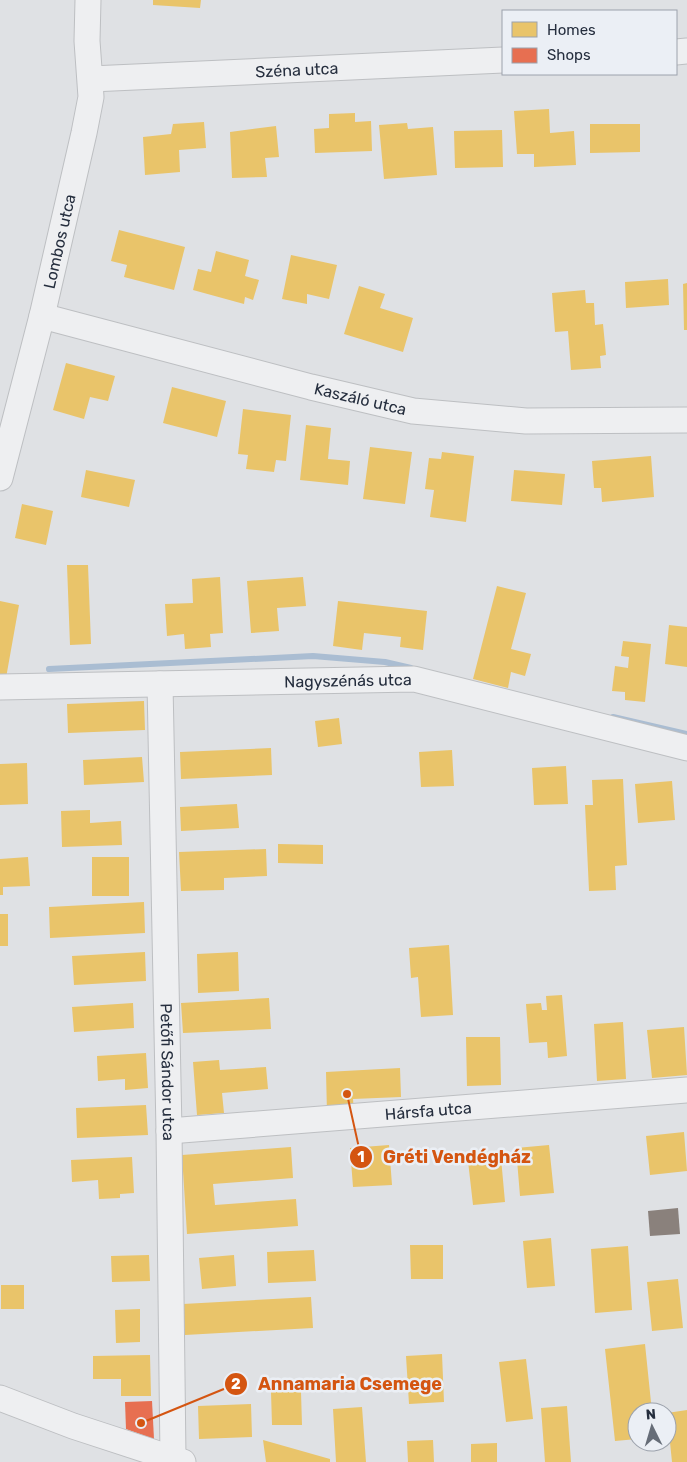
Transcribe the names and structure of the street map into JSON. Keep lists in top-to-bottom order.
{
  "streets": {
    "street": [
      "Széna utca",
      "Lombos utca",
      "Kaszáló utca",
      "Nagyszénás utca",
      "Petőfi Sándor utca",
      "Hársfa utca"
    ]
  },
  "crossings": [
    ["Széna utca", "Lombos utca"],
    ["Lombos utca", "Kaszáló utca"],
    ["Nagyszénás utca", "Petőfi Sándor utca"],
    ["Petőfi Sándor utca", "Hársfa utca"]
  ],
  "places": ["Gréti Vendégház", "Annamaria Csemege"],
  "legend": ["Homes", "Shops"],
  "north": "top"
}
